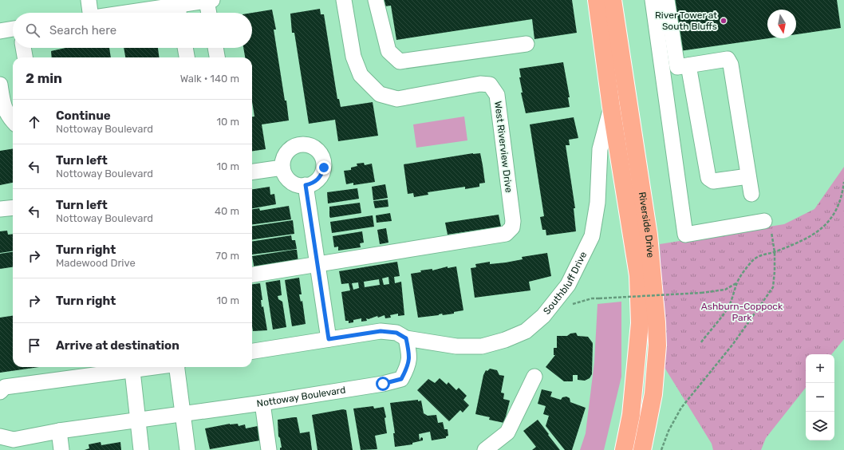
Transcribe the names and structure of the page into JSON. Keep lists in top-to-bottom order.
{
  "streets": {
    "main road": ["Riverside Drive"],
    "street": ["West Riverview Drive", "Southbluff Drive", "Nottoway Boulevard"]
  },
  "crossings": [
    ["Riverside Drive", "Southbluff Drive"],
    ["Southbluff Drive", "Nottoway Boulevard"]
  ],
  "parks": ["Ashburn-Coppock Park"],
  "places": ["River Tower at South Bluffs"],
  "north": "bottom",
  "page": {
    "search": "Search here",
    "heading": ["2 min", "Walk · 140 m"],
    "list": [
      ["Continue", "Nottoway Boulevard", "10 m"],
      ["Turn left", "Nottoway Boulevard", "10 m"],
      ["Turn left", "Nottoway Boulevard", "40 m"],
      ["Turn right", "Madewood Drive", "70 m"],
      ["Turn right", "10 m"],
      "Arrive at destination"
    ],
    "map_buttons": ["+", "−"]
  }
}
